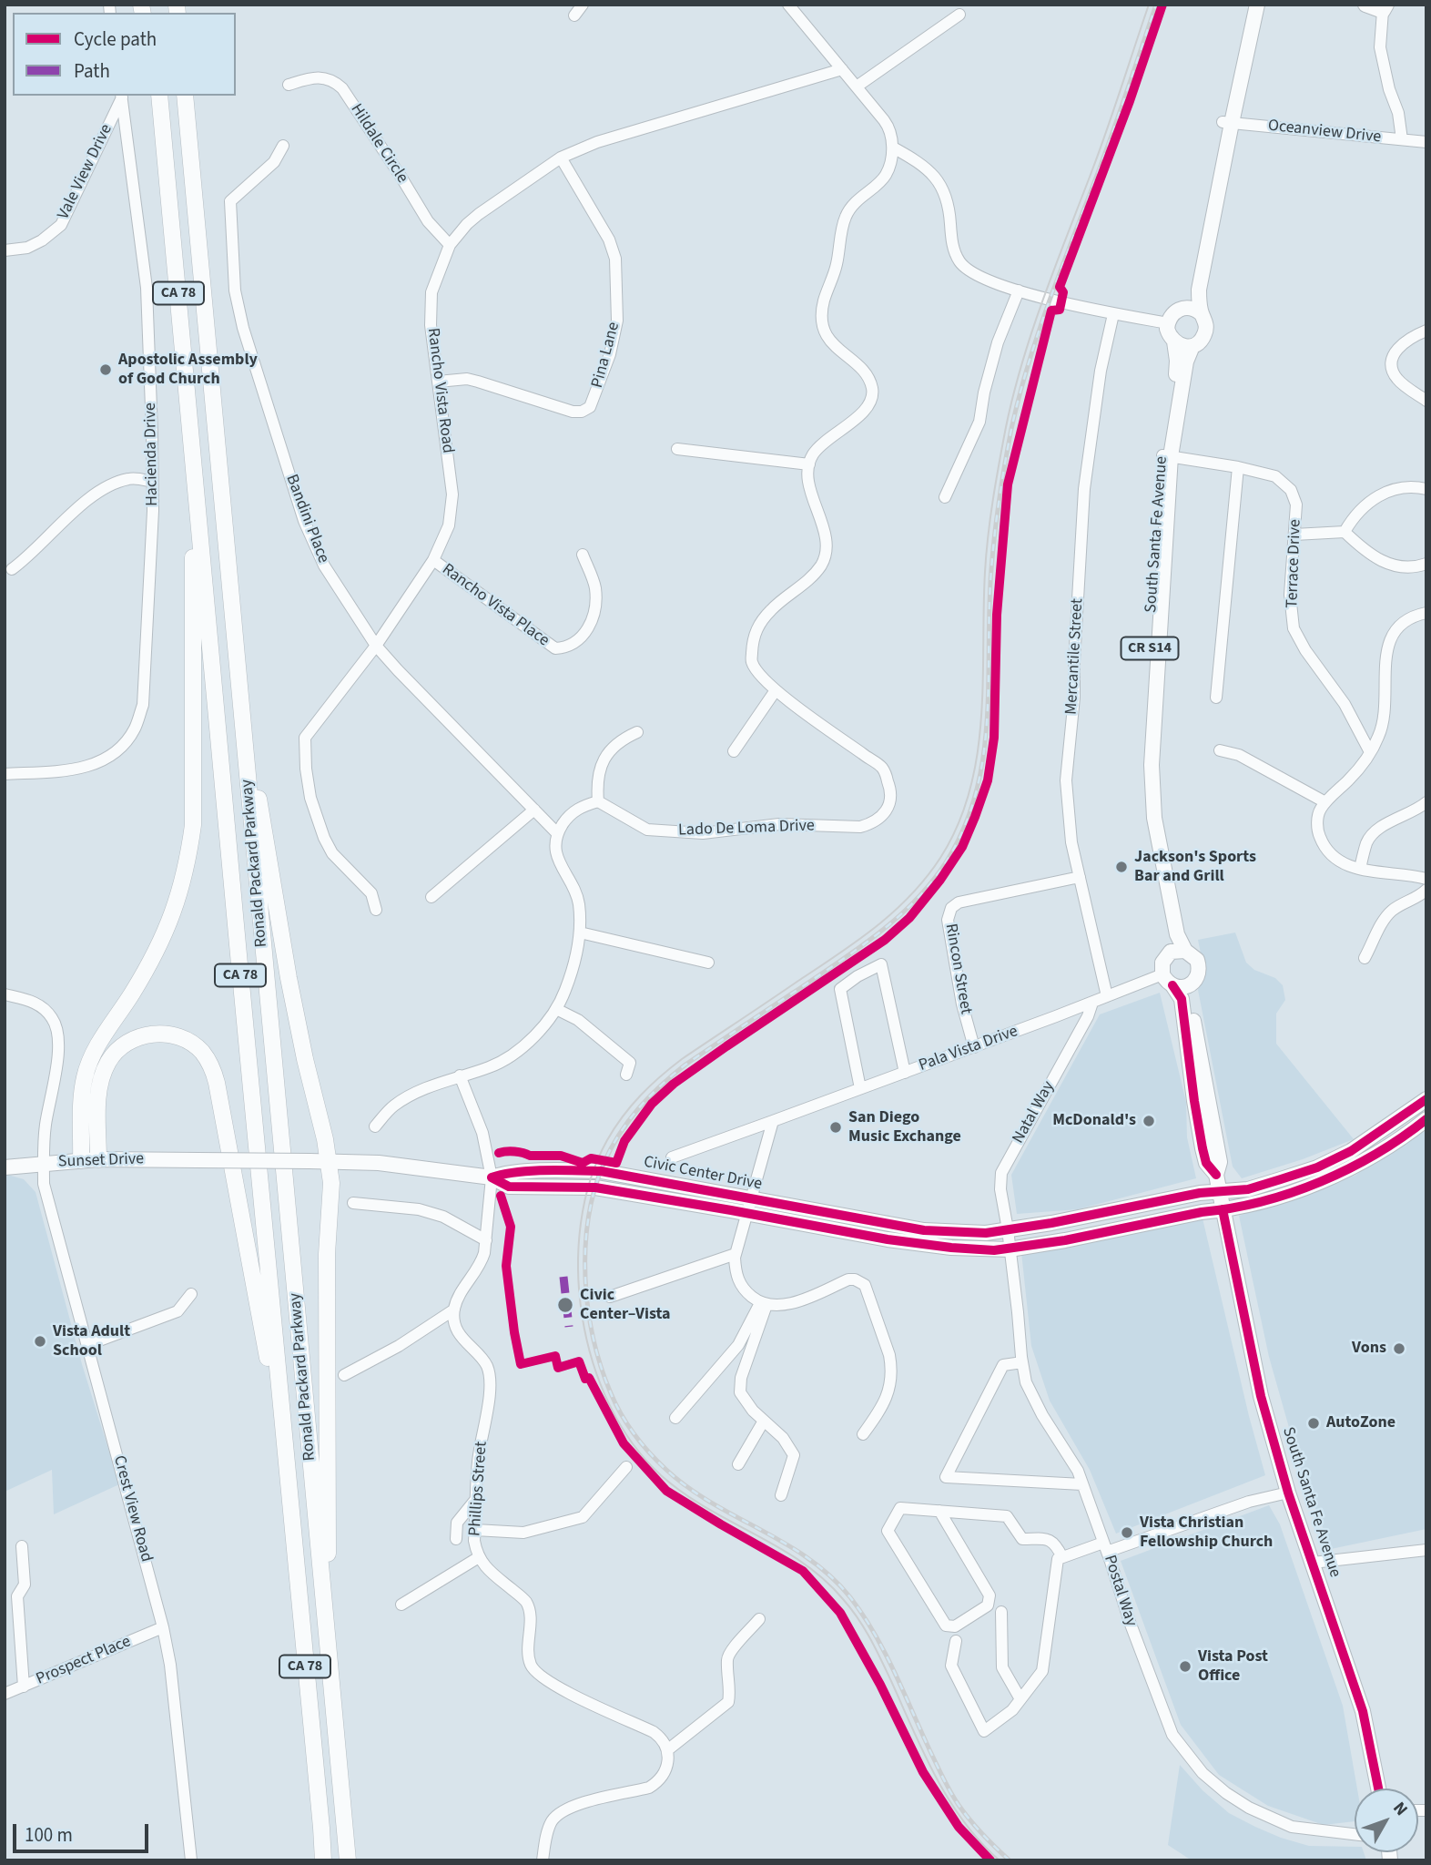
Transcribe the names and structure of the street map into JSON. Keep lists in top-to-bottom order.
{
  "streets": {
    "highway": ["CA 78", "Ronald Packard Parkway"],
    "main road": [
      "South Santa Fe Avenue",
      "CR S14",
      "Sunset Drive",
      "Civic Center Drive"
    ],
    "street": [
      "Oceanview Drive",
      "Hildale Circle",
      "Vale View Drive",
      "Pina Lane",
      "Rancho Vista Road",
      "Hacienda Drive",
      "Bandini Place",
      "Terrace Drive",
      "Rancho Vista Place",
      "Mercantile Street",
      "Lado De Loma Drive",
      "Rincon Street",
      "Pala Vista Drive",
      "Natal Way",
      "Phillips Street",
      "Crest View Road",
      "Postal Way",
      "Prospect Place"
    ]
  },
  "crossings": [
    ["Oceanview Drive", "South Santa Fe Avenue"],
    ["Hildale Circle", "Rancho Vista Road"],
    ["Vale View Drive", "Hacienda Drive"],
    ["Pina Lane", "Rancho Vista Road"],
    ["Rancho Vista Road", "Bandini Place"],
    ["Rancho Vista Road", "Rancho Vista Place"],
    ["South Santa Fe Avenue", "Terrace Drive"],
    ["South Santa Fe Avenue", "Pala Vista Drive"],
    ["South Santa Fe Avenue", "Civic Center Drive"],
    ["Mercantile Street", "Rincon Street"],
    ["Mercantile Street", "Pala Vista Drive"],
    ["Rincon Street", "Pala Vista Drive"],
    ["Pala Vista Drive", "Natal Way"],
    ["Natal Way", "Civic Center Drive"],
    ["Natal Way", "Postal Way"],
    ["Sunset Drive", "Civic Center Drive"],
    ["Sunset Drive", "Crest View Road"],
    ["Civic Center Drive", "Postal Way"],
    ["Crest View Road", "Prospect Place"]
  ],
  "places": [
    "Apostolic Assembly of God Church",
    "Jackson's Sports Bar and Grill",
    "McDonald's",
    "San Diego Music Exchange",
    "Civic Center–Vista",
    "Vista Adult School",
    "Vons",
    "AutoZone",
    "Vista Christian Fellowship Church",
    "Vista Post Office"
  ],
  "legend": ["Cycle path", "Path"],
  "scale_bar": "100 m",
  "north": "top right"
}
